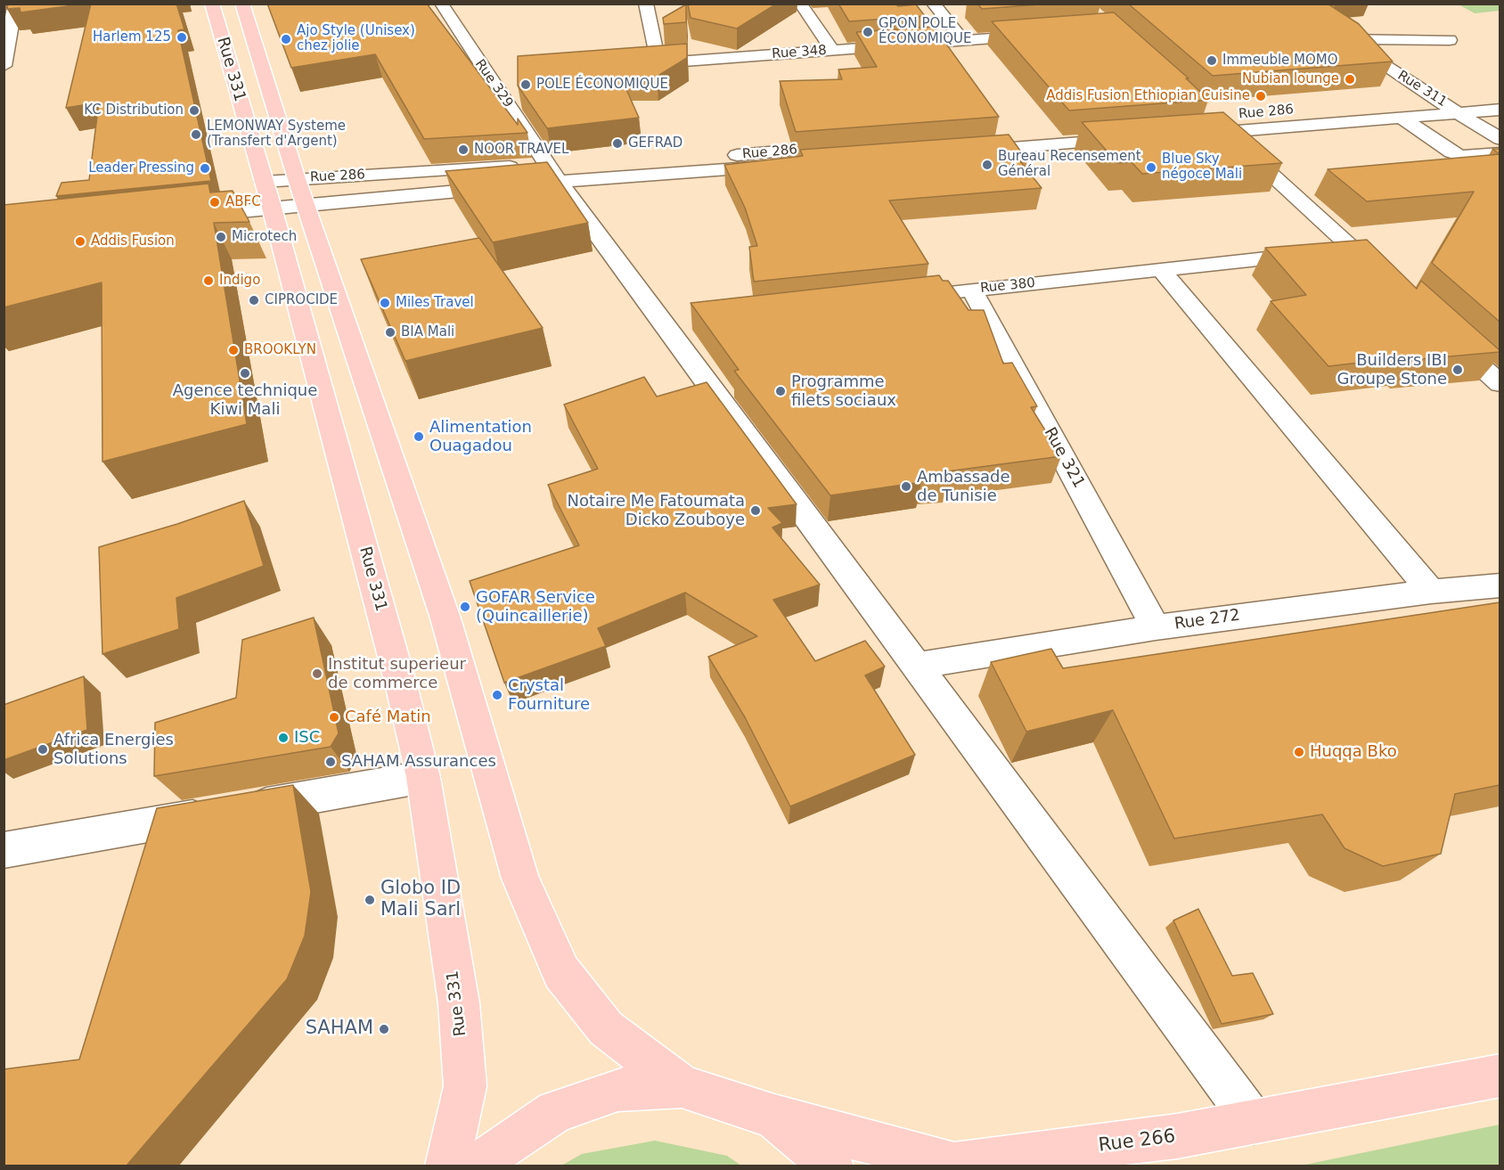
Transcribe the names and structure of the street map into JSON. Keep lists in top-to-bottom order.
{
  "streets": {
    "main road": ["Rue 331", "Rue 266"],
    "street": [
      "Rue 348",
      "Rue 329",
      "Rue 311",
      "Rue 286",
      "Rue 380",
      "Rue 321",
      "Rue 272"
    ]
  },
  "crossings": [
    ["Rue 331", "Rue 286"],
    ["Rue 331", "Rue 266"],
    ["Rue 329", "Rue 286"],
    ["Rue 329", "Rue 272"],
    ["Rue 329", "Rue 266"],
    ["Rue 380", "Rue 321"],
    ["Rue 321", "Rue 272"]
  ],
  "places": [
    "GPON POLE ÉCONOMIQUE",
    "Harlem 125",
    "Ajo Style (Unisex) chez jolie",
    "Immeuble MOMO",
    "Nubian lounge",
    "POLE ÉCONOMIQUE",
    "Addis Fusion Ethiopian Cuisine",
    "KC Distribution",
    "LEMONWAY Systeme (Transfert d'Argent)",
    "GEFRAD",
    "NOOR TRAVEL",
    "Bureau Recensement Général",
    "Blue Sky négoce Mali",
    "Leader Pressing",
    "ABFC",
    "Microtech",
    "Addis Fusion",
    "Indigo",
    "CIPROCIDE",
    "Miles Travel",
    "BIA Mali",
    "BROOKLYN",
    "Builders IBI Groupe Stone",
    "Agence technique Kiwi Mali",
    "Programme filets sociaux",
    "Alimentation Ouagadou",
    "Ambassade de Tunisie",
    "Notaire Me Fatoumata Dicko Zouboye",
    "GOFAR Service (Quincaillerie)",
    "Institut superieur de commerce",
    "Crystal Fourniture",
    "Café Matin",
    "ISC",
    "Africa Energies Solutions",
    "Huqqa Bko",
    "SAHAM Assurances",
    "Globo ID Mali Sarl",
    "SAHAM"
  ]
}
